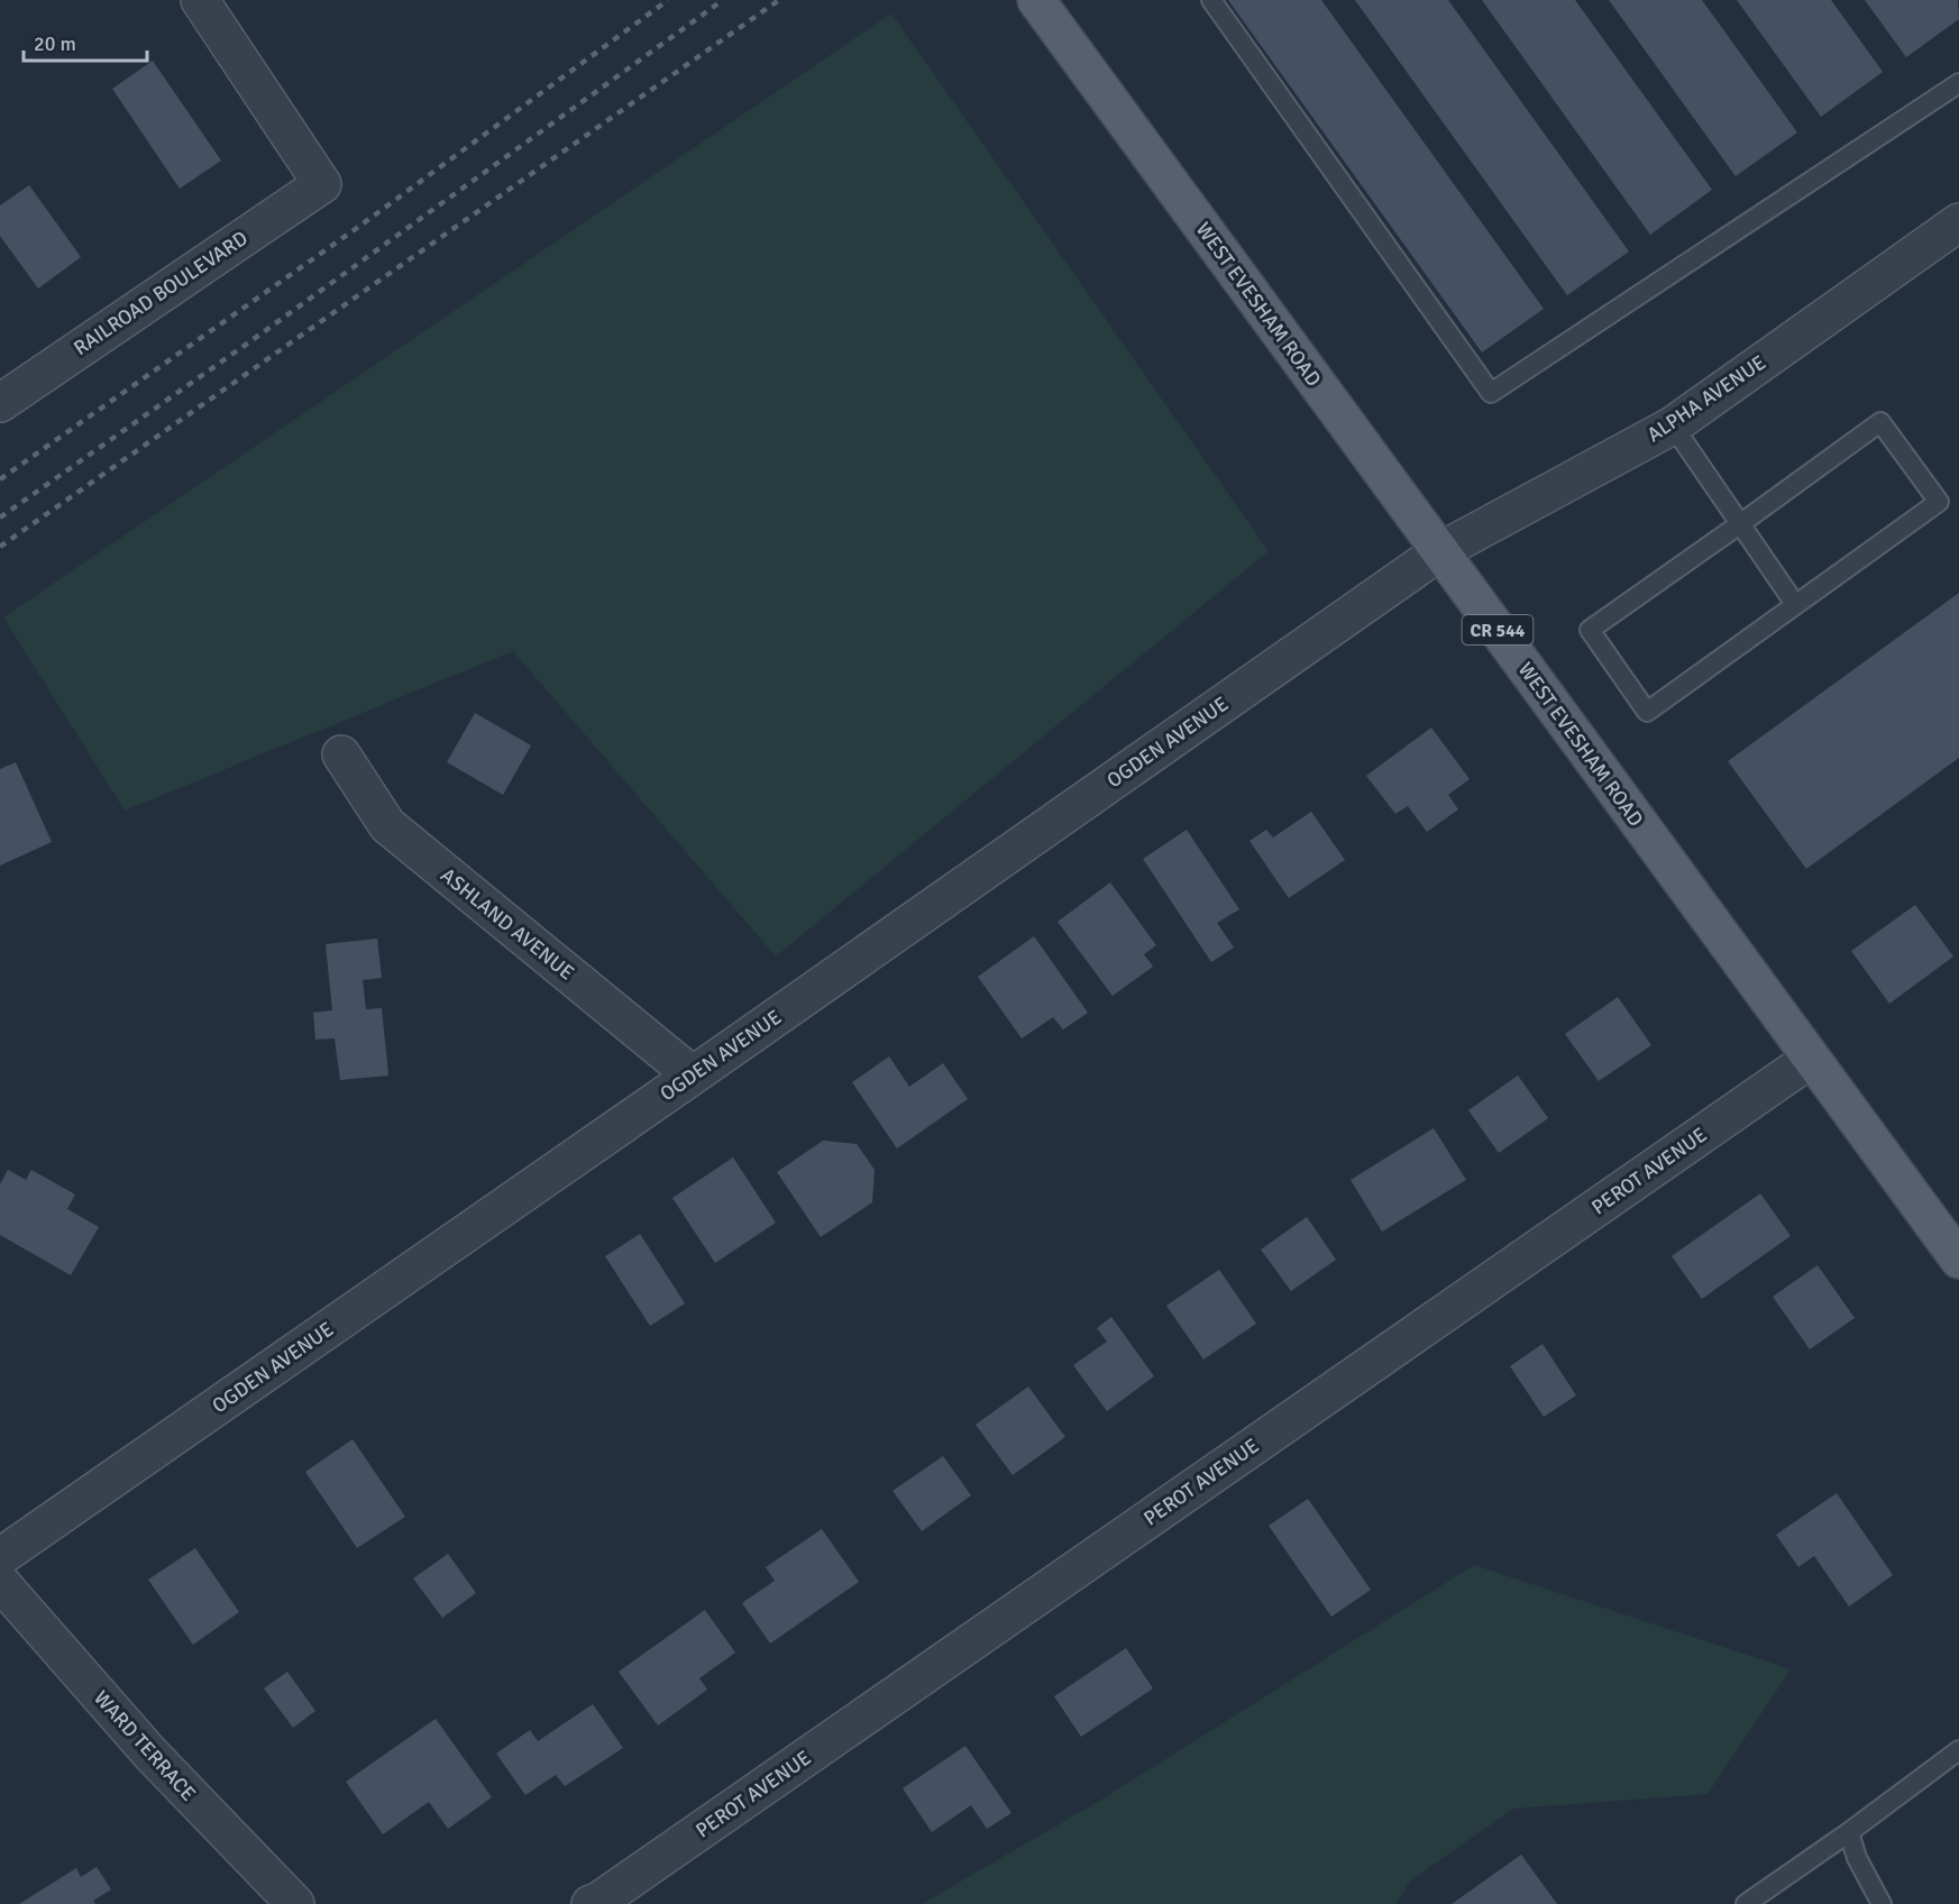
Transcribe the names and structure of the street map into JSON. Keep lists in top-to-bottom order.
{
  "streets": {
    "main road": ["WEST EVESHAM ROAD", "CR 544"],
    "street": [
      "RAILROAD BOULEVARD",
      "ALPHA AVENUE",
      "OGDEN AVENUE",
      "ASHLAND AVENUE",
      "PEROT AVENUE",
      "WARD TERRACE"
    ]
  },
  "crossings": [
    ["WEST EVESHAM ROAD", "ALPHA AVENUE"],
    ["WEST EVESHAM ROAD", "OGDEN AVENUE"],
    ["WEST EVESHAM ROAD", "PEROT AVENUE"],
    ["ALPHA AVENUE", "OGDEN AVENUE"],
    ["OGDEN AVENUE", "ASHLAND AVENUE"]
  ],
  "scale_bar": "20 m"
}
